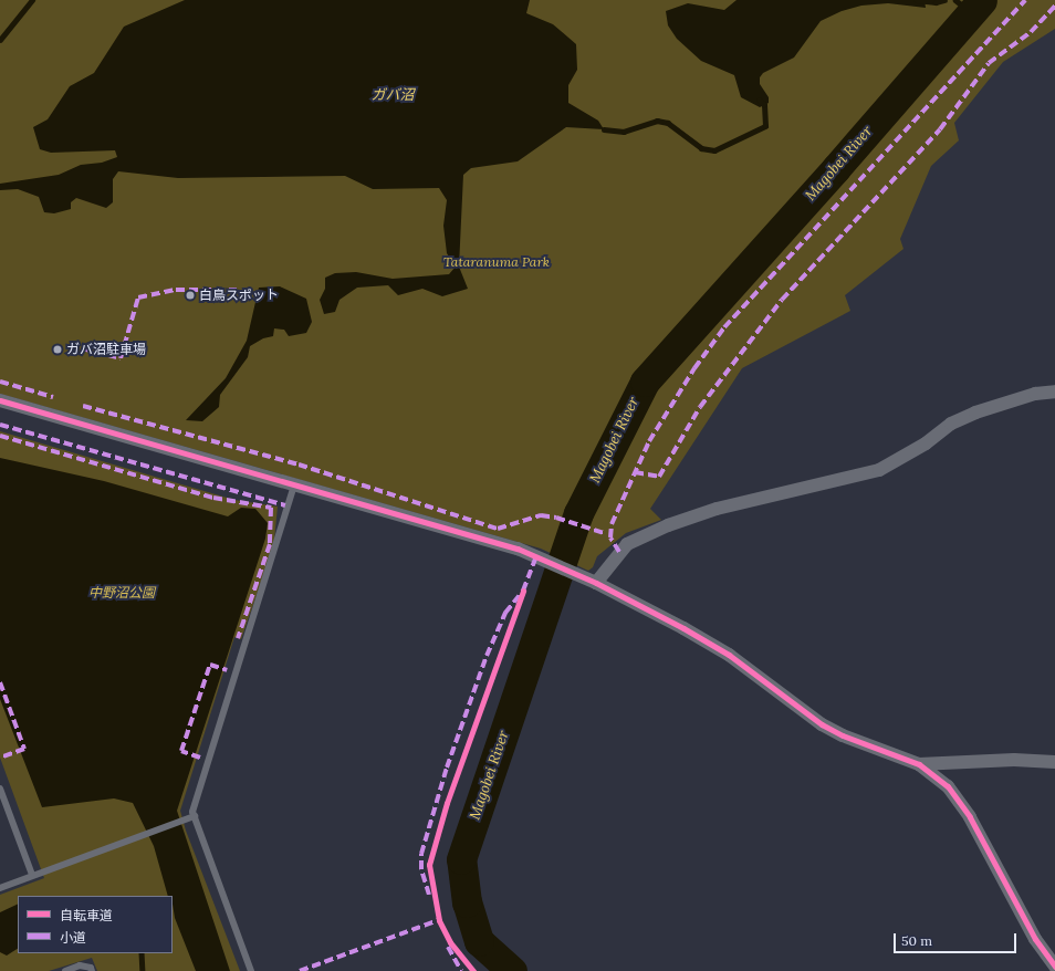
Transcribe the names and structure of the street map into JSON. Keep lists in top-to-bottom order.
{
  "water": ["ガバ沼", "Magobei River"],
  "parks": ["Tataranuma Park", "中野沼公園"],
  "places": ["白鳥スポット", "ガバ沼駐車場"],
  "legend": ["自転車道", "小道"],
  "scale_bar": "50 m"
}
